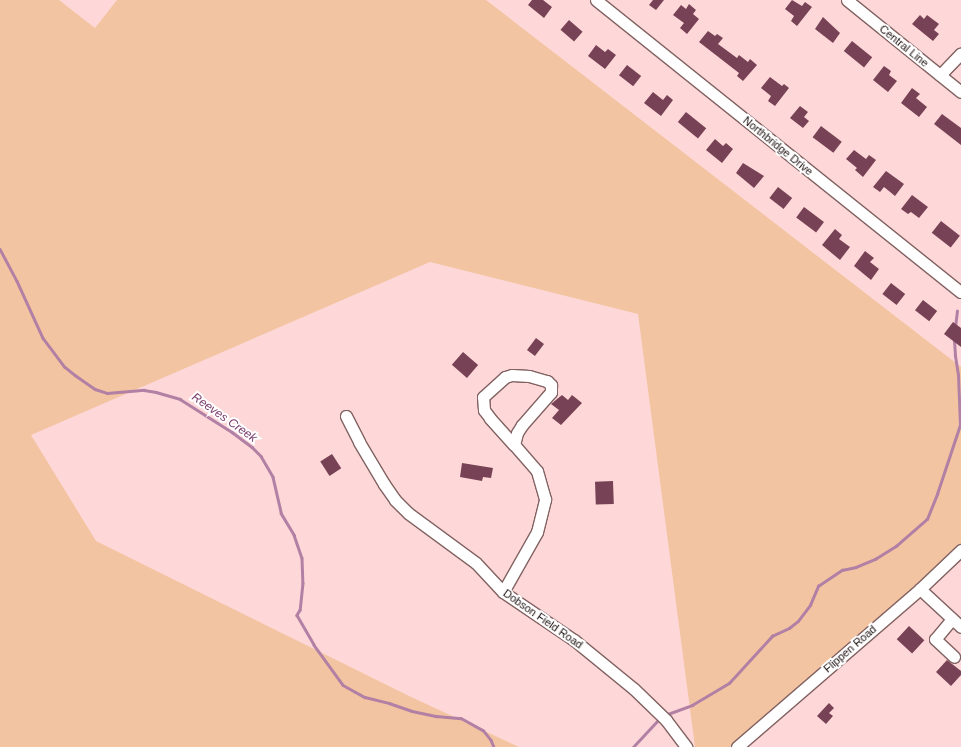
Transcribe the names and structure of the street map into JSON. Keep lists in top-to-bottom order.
{
  "streets": {
    "street": [
      "Central Line",
      "Northbridge Drive",
      "Dobson Field Road",
      "Flippen Road"
    ]
  },
  "water": ["Reeves Creek"]
}
